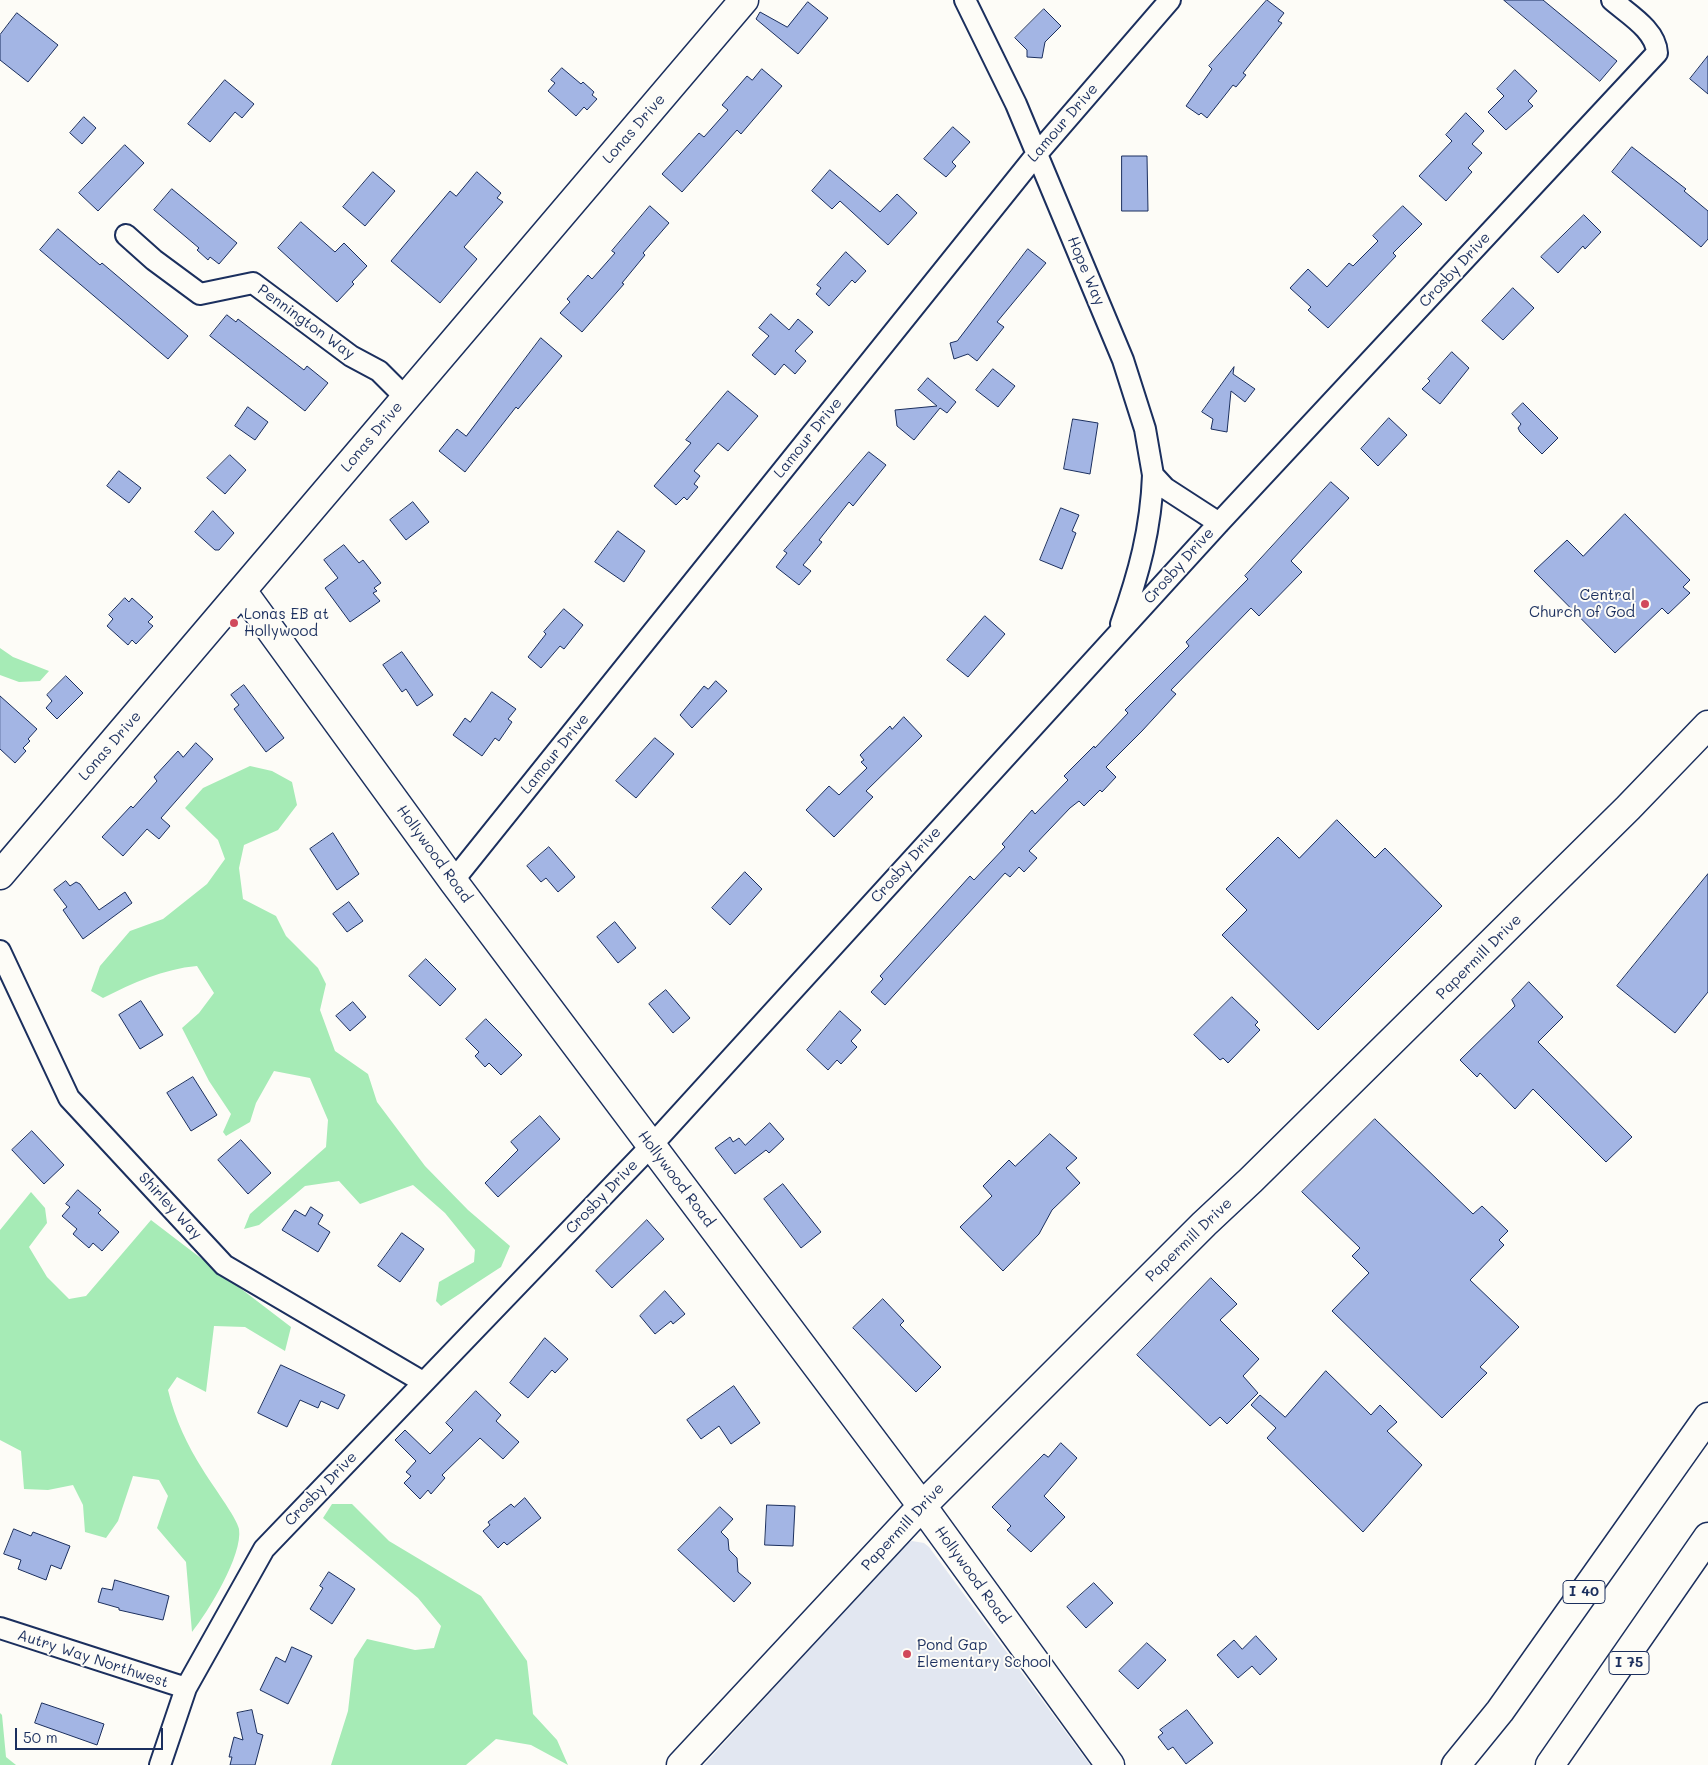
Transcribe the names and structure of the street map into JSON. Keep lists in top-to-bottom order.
{
  "streets": {
    "main road": [
      "Lonas Drive",
      "Hollywood Road",
      "Papermill Drive",
      "I 40",
      "I 75"
    ],
    "street": [
      "Lamour Drive",
      "Crosby Drive",
      "Hope Way",
      "Pennington Way",
      "Shirley Way",
      "Autry Way Northwest"
    ]
  },
  "crossings": [
    ["Lamour Drive", "Hope Way"],
    ["Lamour Drive", "Hollywood Road"],
    ["Lonas Drive", "Pennington Way"],
    ["Lonas Drive", "Hollywood Road"],
    ["Crosby Drive", "Hope Way"],
    ["Crosby Drive", "Hollywood Road"],
    ["Crosby Drive", "Shirley Way"],
    ["Crosby Drive", "Autry Way Northwest"],
    ["Hollywood Road", "Papermill Drive"]
  ],
  "places": ["Central Church of God", "Lonas EB at Hollywood", "Pond Gap Elementary School"],
  "scale_bar": "50 m"
}
